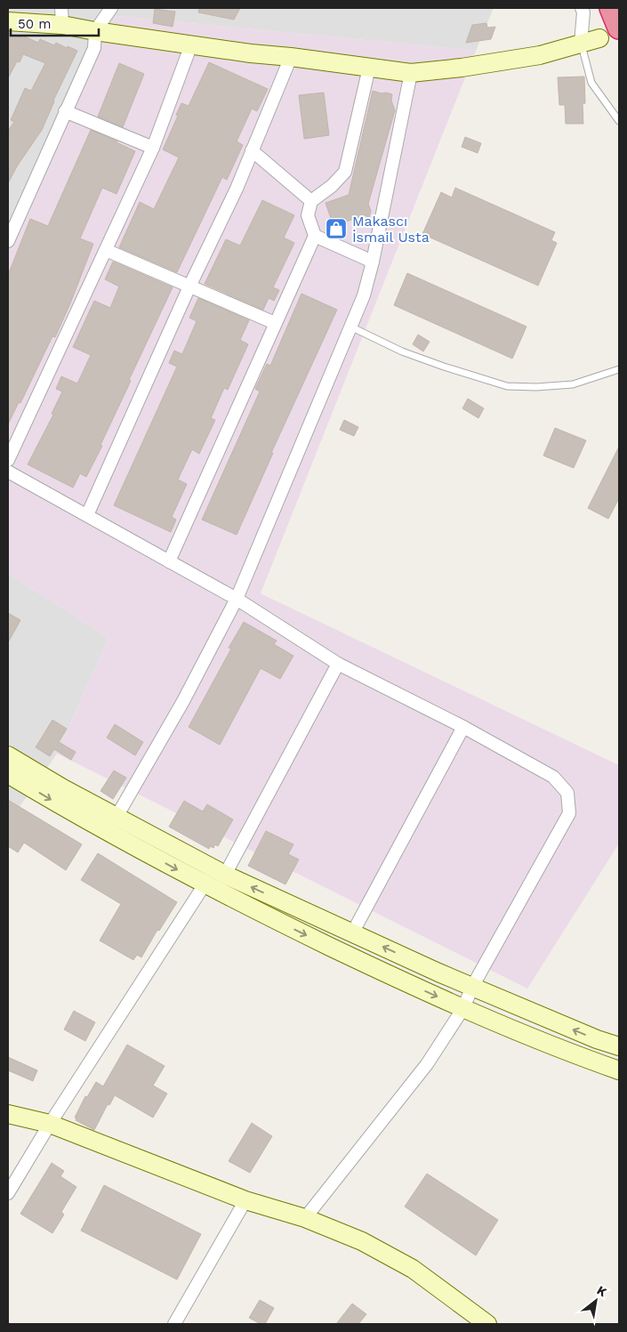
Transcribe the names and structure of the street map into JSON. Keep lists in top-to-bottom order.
{
  "places": {
    "shop": ["Makascı İsmail Usta"]
  },
  "scale_bar": "50 m",
  "north": "top right"
}
